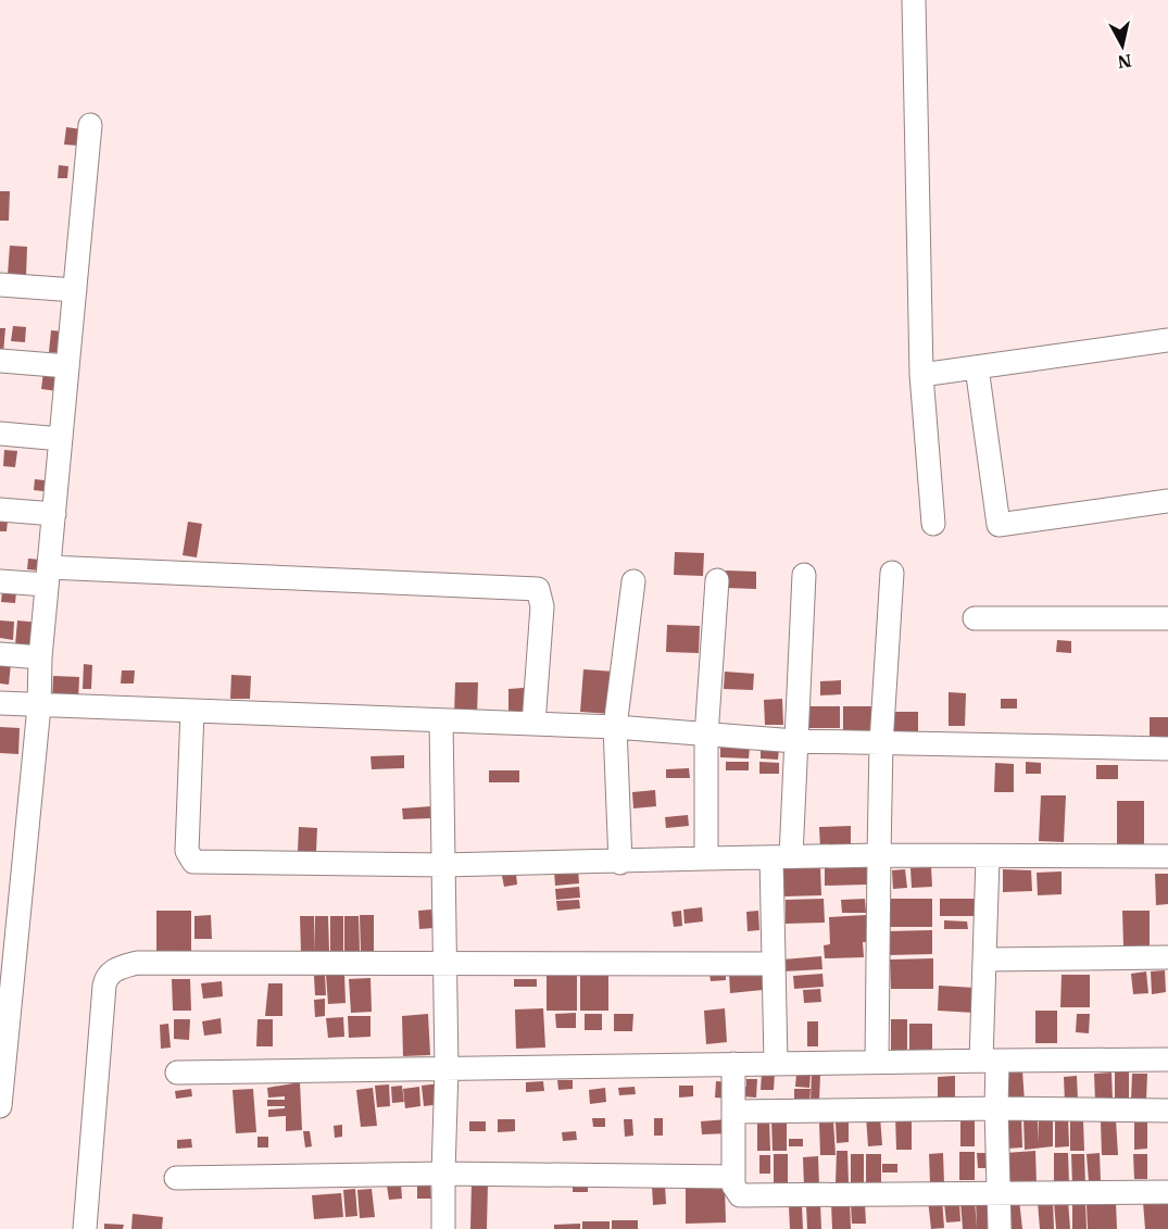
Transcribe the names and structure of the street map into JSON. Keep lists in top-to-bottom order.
{
  "north": "bottom"
}
